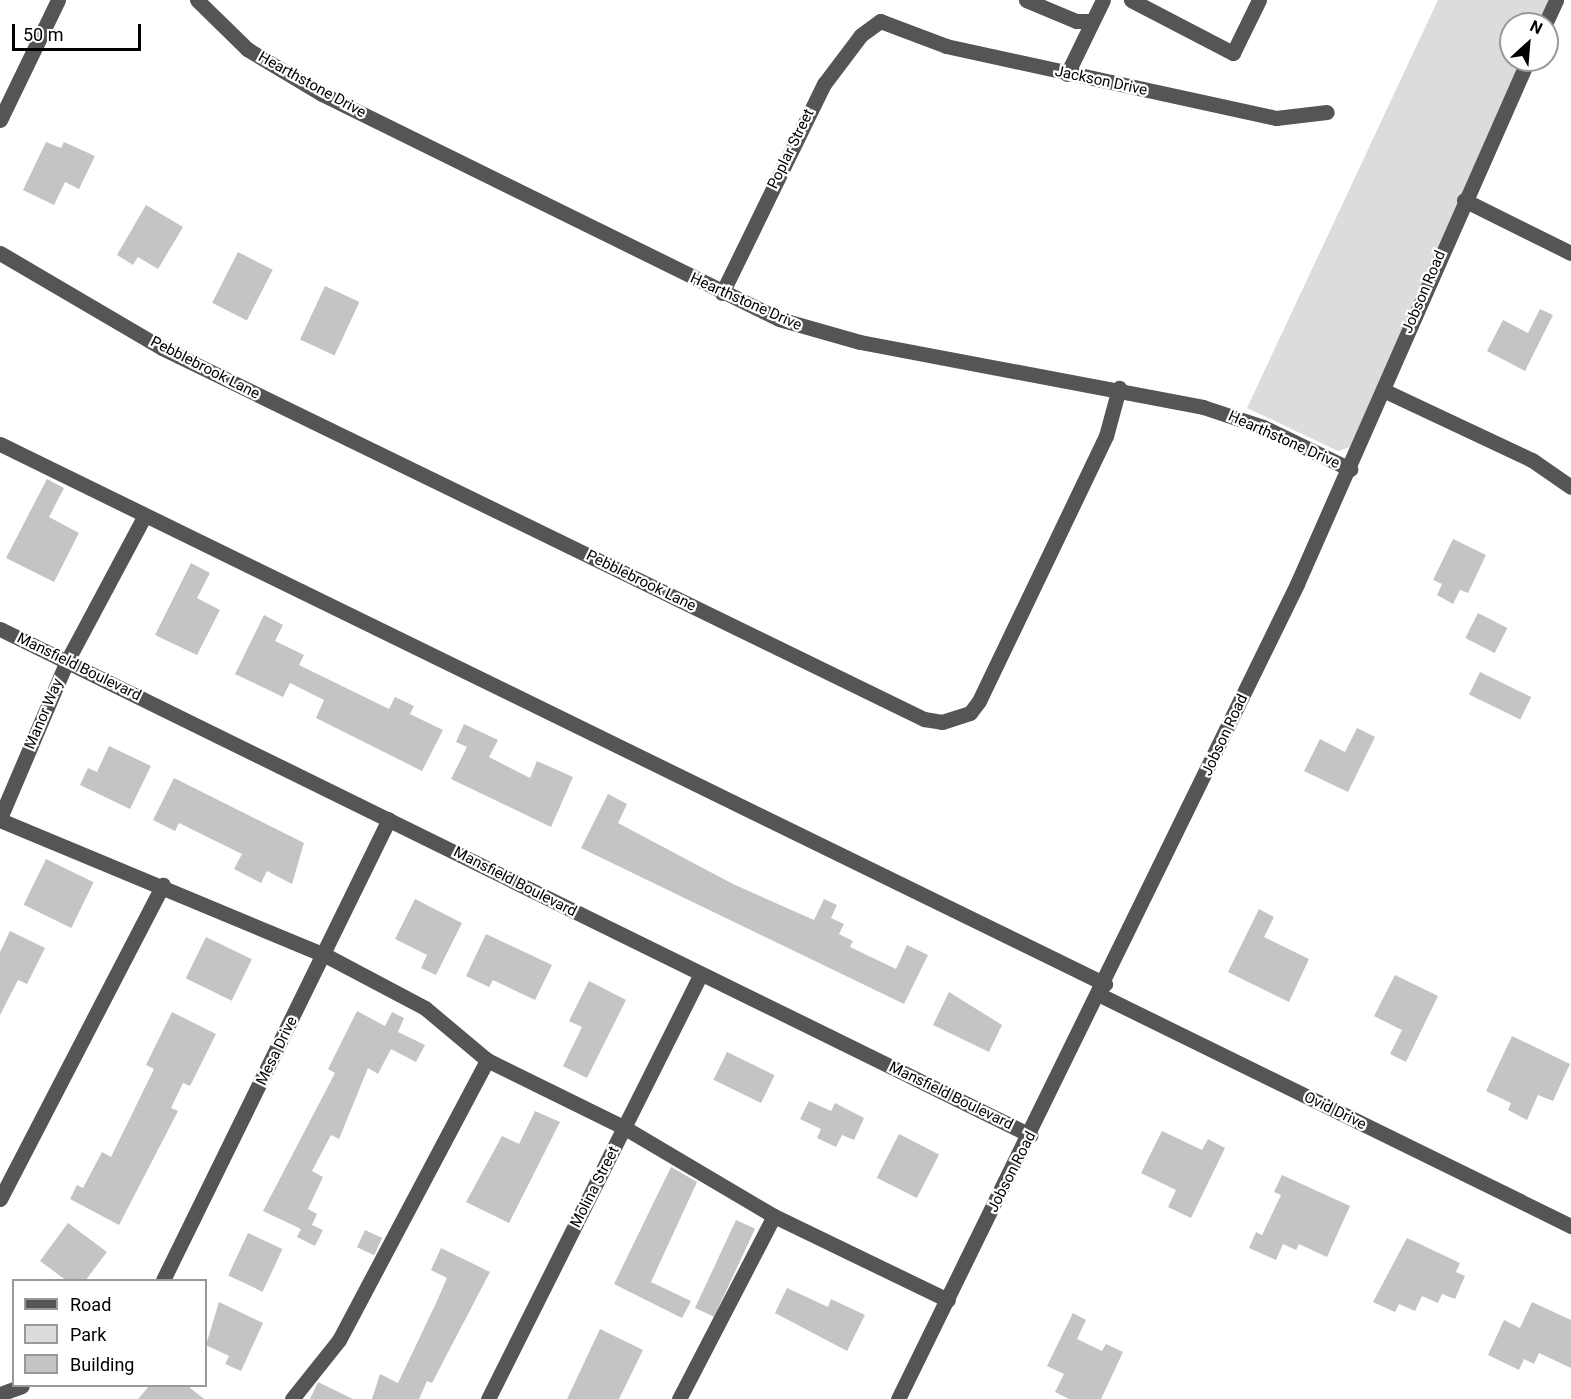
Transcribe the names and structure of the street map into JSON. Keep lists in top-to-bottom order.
{
  "streets": {
    "street": [
      "Jackson Drive",
      "Hearthstone Drive",
      "Poplar Street",
      "Jobson Road",
      "Pebblebrook Lane",
      "Mansfield Boulevard",
      "Manor Way",
      "Mesa Drive",
      "Ovid Drive",
      "Molina Street"
    ]
  },
  "crossings": [
    ["Jackson Drive", "Poplar Street"],
    ["Hearthstone Drive", "Poplar Street"],
    ["Hearthstone Drive", "Jobson Road"],
    ["Hearthstone Drive", "Pebblebrook Lane"],
    ["Jobson Road", "Mansfield Boulevard"],
    ["Jobson Road", "Ovid Drive"],
    ["Mansfield Boulevard", "Manor Way"],
    ["Mansfield Boulevard", "Mesa Drive"],
    ["Mansfield Boulevard", "Molina Street"],
    ["Manor Way", "Ovid Drive"]
  ],
  "legend": ["Road", "Park", "Building"],
  "scale_bar": "50 m",
  "north": "top right"
}
